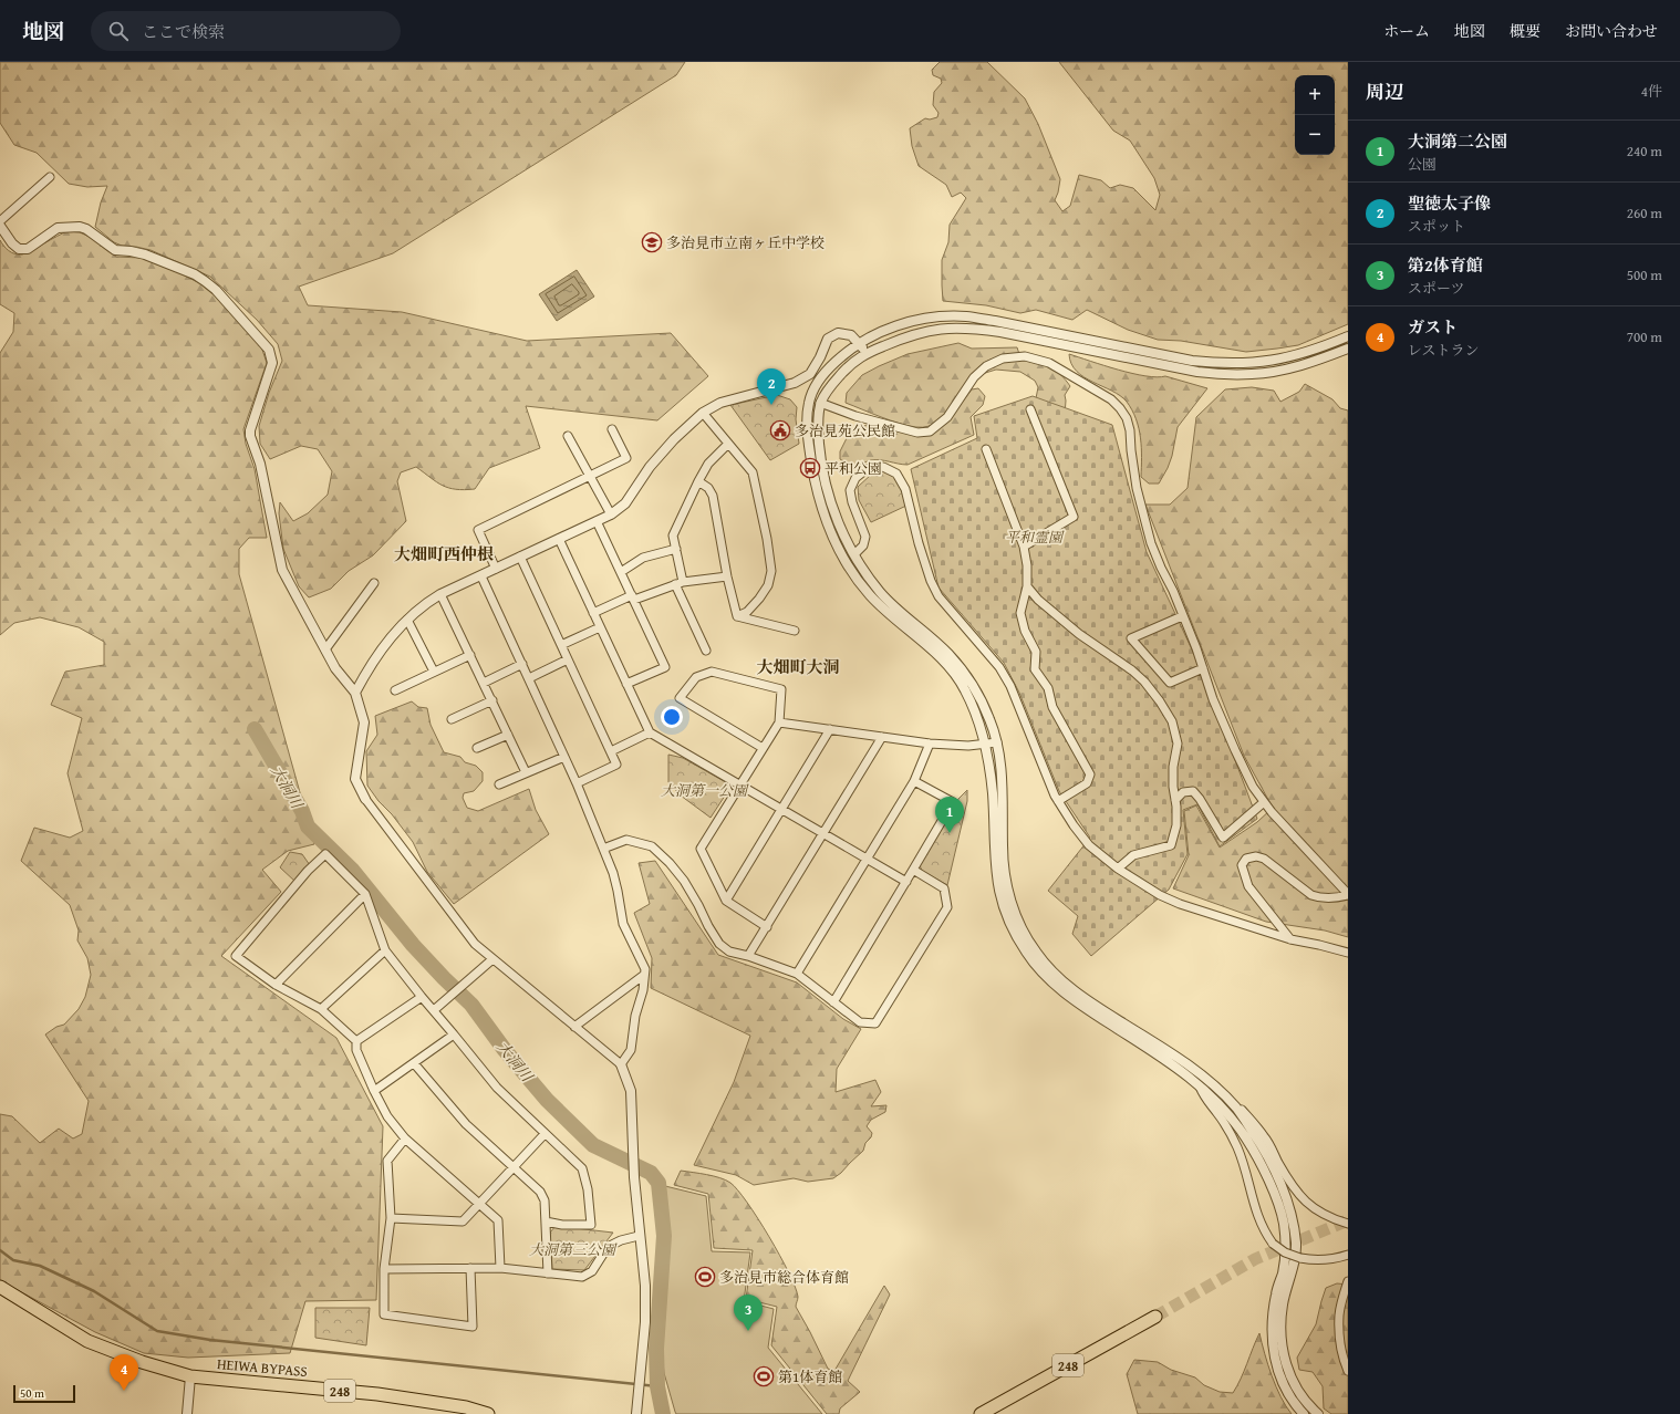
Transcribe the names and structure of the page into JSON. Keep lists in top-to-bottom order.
{
  "streets": {
    "highway": ["248", "HEIWA BYPASS"]
  },
  "crossings": [
    ["248", "HEIWA BYPASS"]
  ],
  "districts": ["大畑町西仲根", "大畑町大洞"],
  "water": ["大洞川"],
  "parks": ["平和霊園", "大洞第一公園", "大洞第三公園"],
  "places": {
    "school or university": ["多治見市立南ヶ丘中学校"],
    "public building": ["多治見苑公民館"],
    "bus stop": ["平和公園"],
    "sports": ["多治見市総合体育館", "第1体育館"]
  },
  "scale_bar": "50 m",
  "page": {
    "header": "地図",
    "search": "ここで検索",
    "nav": [
      "ホーム",
      "地図",
      "概要",
      "お問い合わせ"
    ],
    "heading": ["周辺", "4件"],
    "map_buttons": ["+", "−"],
    "list": [
      {
        "mark": "1",
        "name": "大洞第二公園",
        "note": "公園",
        "value": "240 m"
      },
      {
        "mark": "2",
        "name": "聖徳太子像",
        "note": "スポット",
        "value": "260 m"
      },
      {
        "mark": "3",
        "name": "第2体育館",
        "note": "スポーツ",
        "value": "500 m"
      },
      {
        "mark": "4",
        "name": "ガスト",
        "note": "レストラン",
        "value": "700 m"
      }
    ],
    "pins": [
      "2",
      "1",
      "3",
      "4"
    ],
    "scale": "50 m"
  }
}
